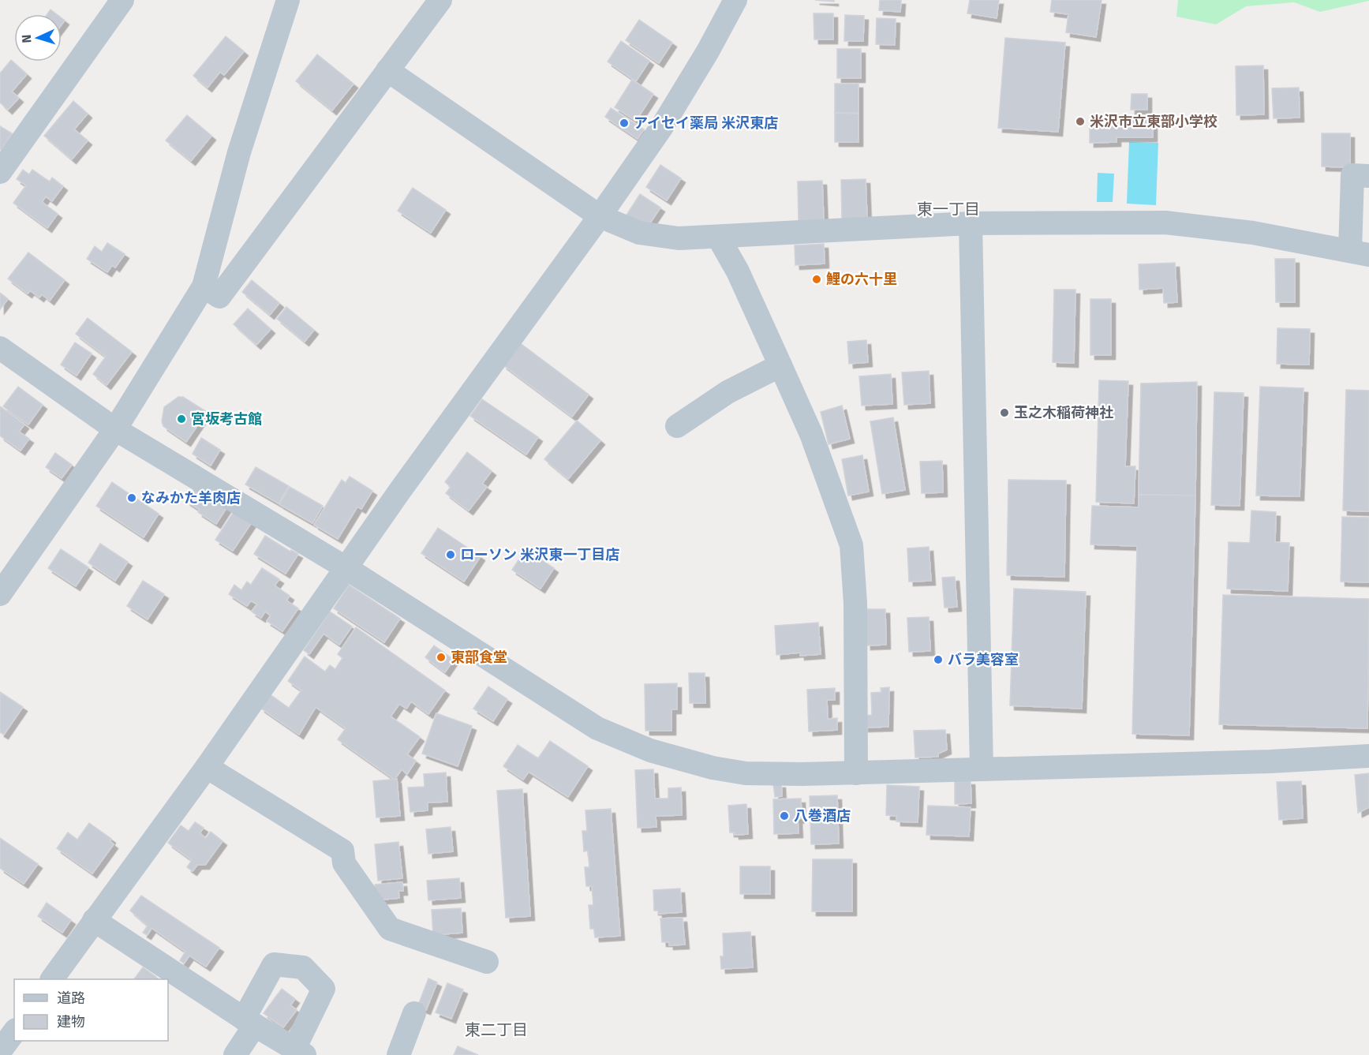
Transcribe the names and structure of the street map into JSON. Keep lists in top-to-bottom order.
{
  "districts": ["東一丁目", "東二丁目"],
  "places": [
    "米沢市立東部小学校",
    "アイセイ薬局 米沢東店",
    "鯉の六十里",
    "玉之木稲荷神社",
    "宮坂考古館",
    "なみかた羊肉店",
    "ローソン 米沢東一丁目店",
    "東部食堂",
    "バラ美容室",
    "八巻酒店"
  ],
  "legend": ["道路", "建物"],
  "north": "left"
}
